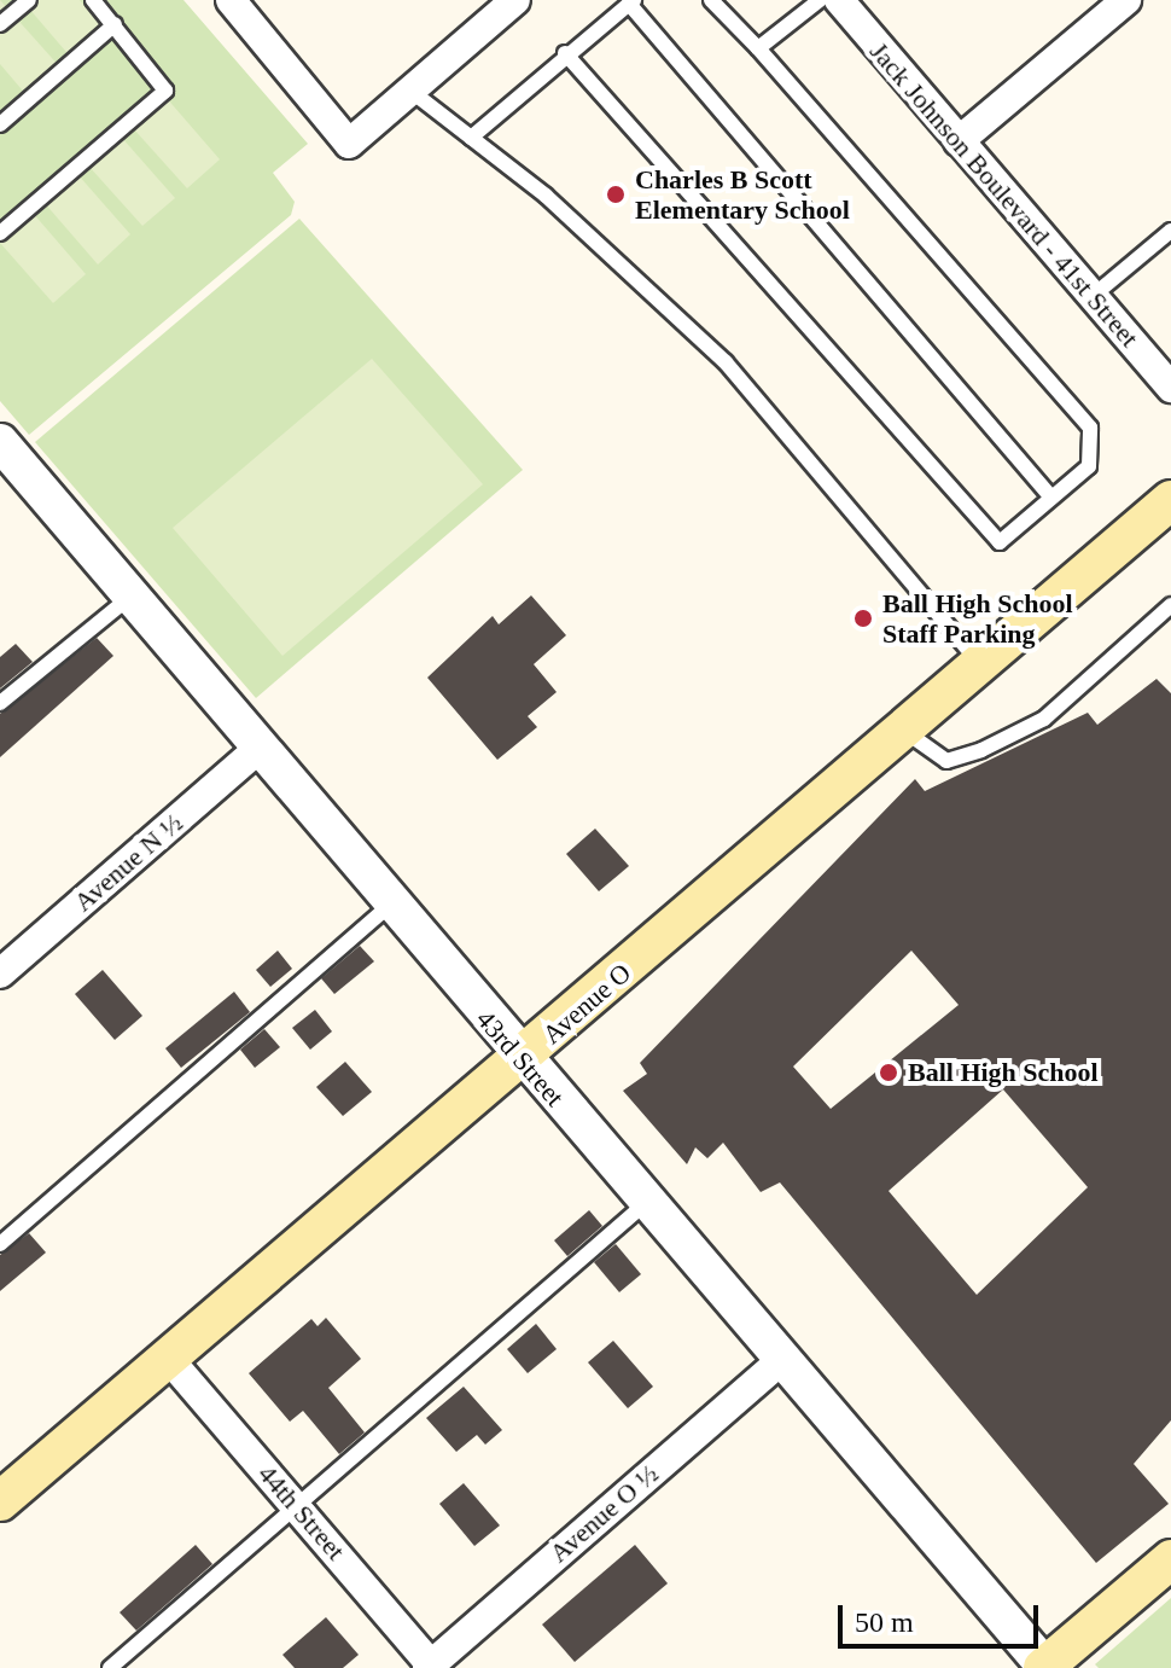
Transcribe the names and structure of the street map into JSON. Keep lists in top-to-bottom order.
{
  "streets": {
    "main road": ["Avenue O"],
    "street": [
      "Jack Johnson Boulevard - 41st Street",
      "Avenue N ½",
      "43rd Street",
      "44th Street",
      "Avenue O ½"
    ]
  },
  "crossings": [
    ["Avenue N ½", "43rd Street"],
    ["Avenue O", "43rd Street"],
    ["Avenue O", "44th Street"],
    ["43rd Street", "Avenue O ½"],
    ["44th Street", "Avenue O ½"]
  ],
  "places": ["Charles B Scott Elementary School", "Ball High School Staff Parking", "Ball High School"],
  "scale_bar": "50 m"
}
